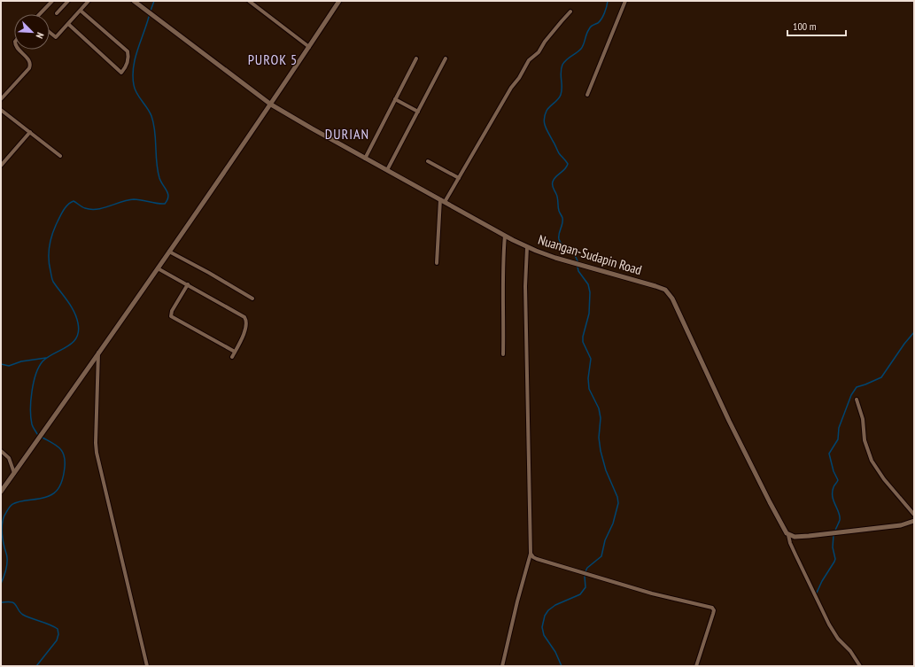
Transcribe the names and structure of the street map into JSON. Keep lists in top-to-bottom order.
{
  "streets": {
    "street": ["Nuangan-Sudapin Road"]
  },
  "districts": ["PUROK 5", "DURIAN"],
  "scale_bar": "100 m",
  "north": "bottom right"
}
